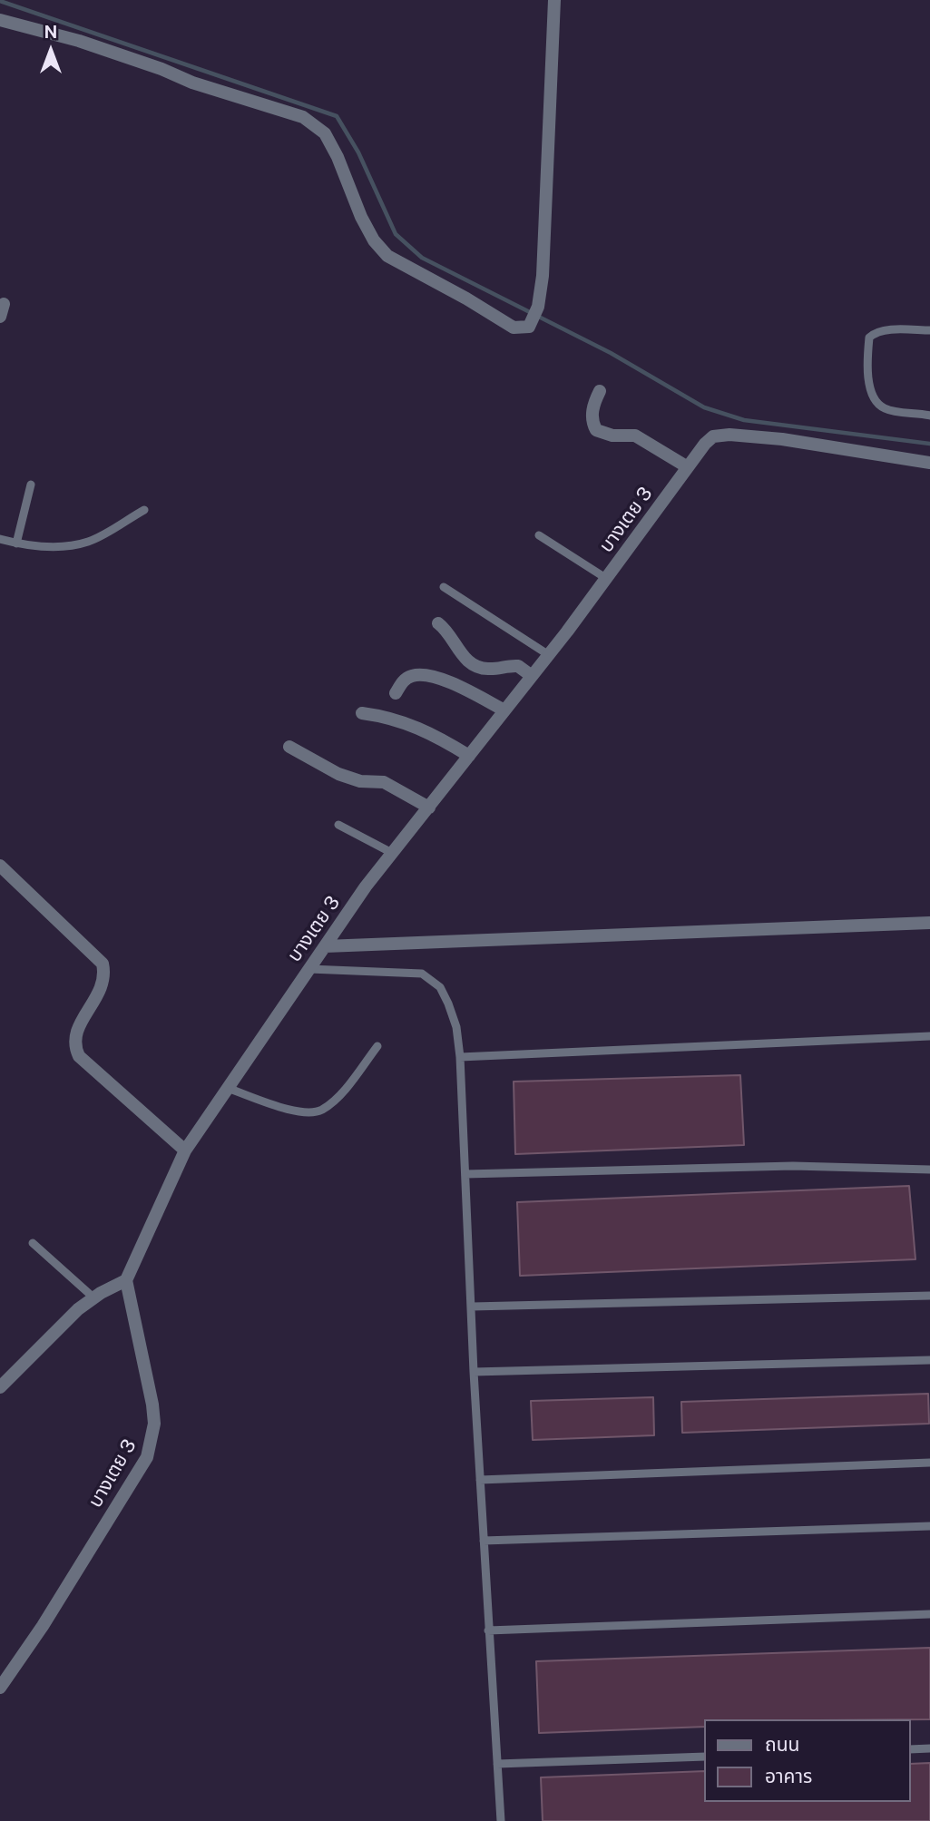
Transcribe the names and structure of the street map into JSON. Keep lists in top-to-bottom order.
{
  "streets": {
    "street": ["บางเตย 3"]
  },
  "legend": ["ถนน", "อาคาร"],
  "north": "top"
}
